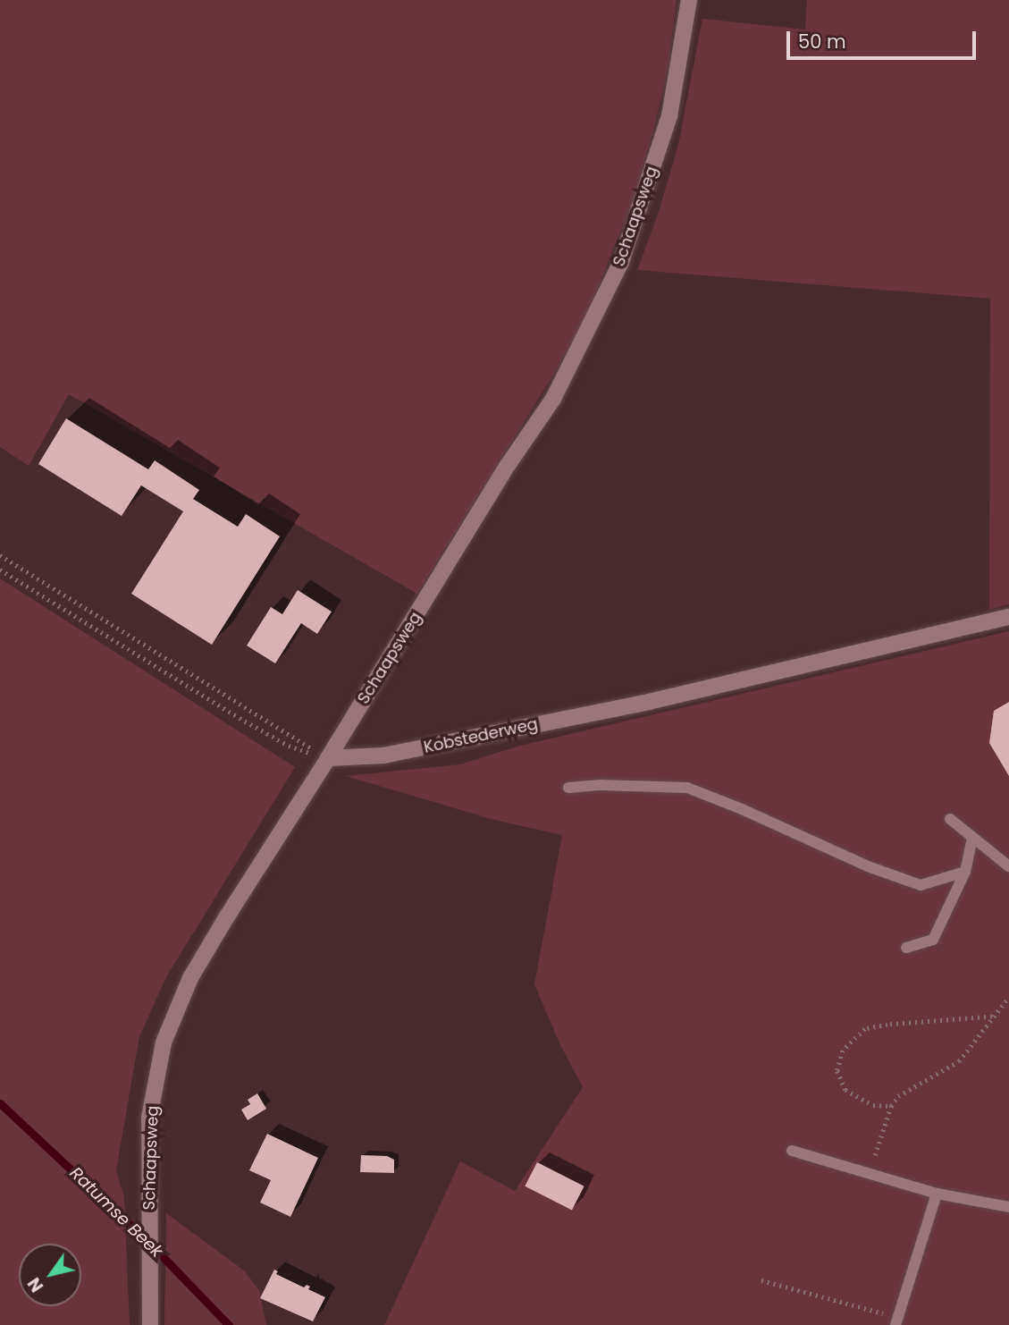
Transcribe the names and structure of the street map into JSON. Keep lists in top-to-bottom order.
{
  "streets": {
    "street": ["Schaapsweg", "Kobstederweg"]
  },
  "crossings": [
    ["Schaapsweg", "Kobstederweg"]
  ],
  "water": ["Ratumse Beek"],
  "scale_bar": "50 m",
  "north": "bottom left"
}
